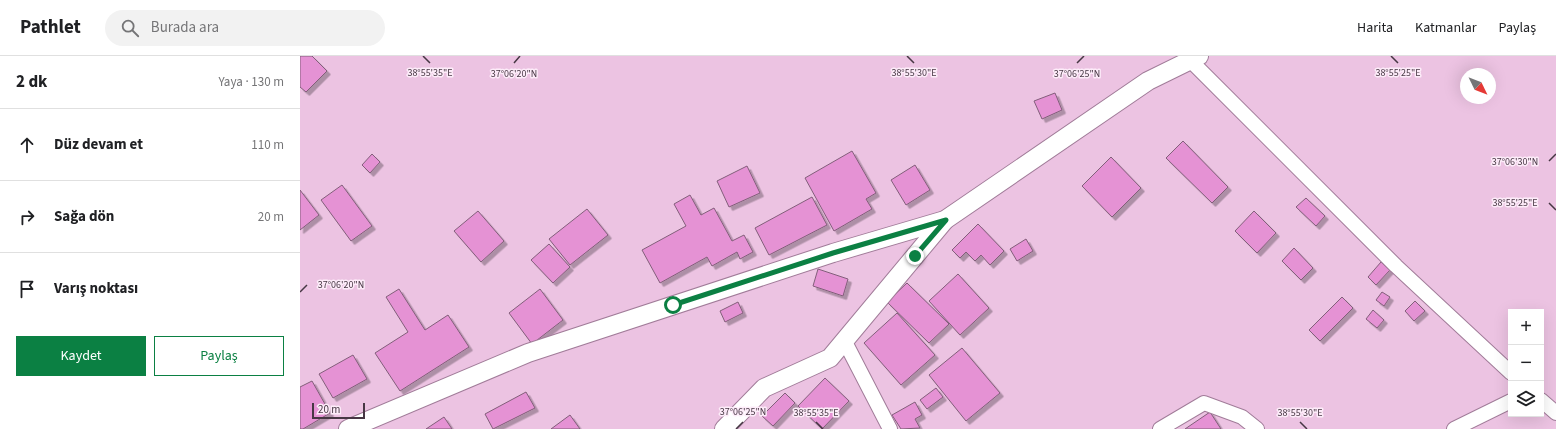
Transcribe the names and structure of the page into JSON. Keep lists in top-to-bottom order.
{
  "scale_bar": "20 m",
  "north": "bottom right",
  "page": {
    "header": "Pathlet",
    "search": "Burada ara",
    "nav": ["Harita", "Katmanlar", "Paylaş"],
    "heading": ["2 dk", "Yaya · 130 m"],
    "list": [
      ["Düz devam et", "110 m"],
      ["Sağa dön", "20 m"],
      "Varış noktası"
    ],
    "map_buttons": ["+", "−"],
    "buttons": ["Kaydet", "Paylaş"],
    "scale": "20 m"
  },
  "coordinates": [
    "38°55'25\"E",
    "38°55'30\"E",
    "38°55'35\"E",
    "37°06'20\"N",
    "37°06'25\"N",
    "37°06'30\"N"
  ]
}
